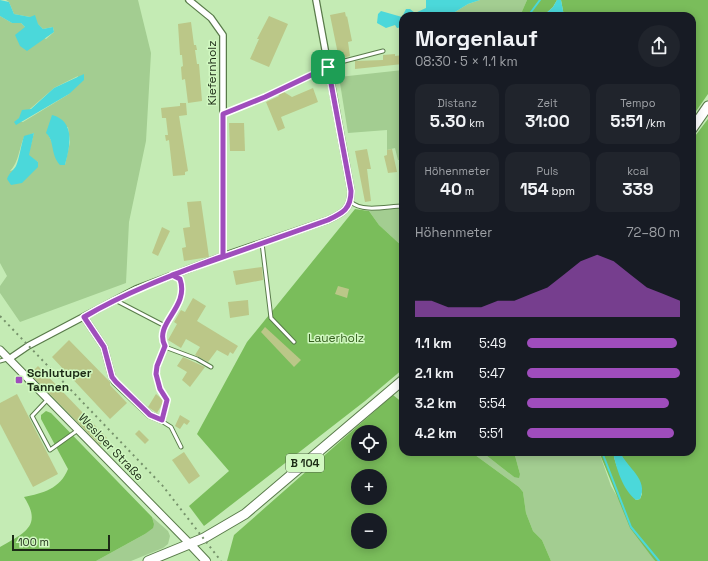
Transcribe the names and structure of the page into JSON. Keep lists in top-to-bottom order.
{
  "streets": {
    "main road": ["Wesloer Straße", "B 104"],
    "street": ["Kiefernholz"]
  },
  "crossings": [
    ["Wesloer Straße", "B 104"]
  ],
  "parks": ["Lauerholz"],
  "places": {
    "transit": ["Schlutuper Tannen"]
  },
  "scale_bar": "100 m",
  "page": {
    "heading": ["Morgenlauf", "08:30 · 5 × 1.1 km"],
    "stats": [
      ["Distanz", "5.30 km"],
      ["Zeit", "31:00"],
      ["Tempo", "5:51 /km"],
      ["Höhenmeter", "40 m"],
      ["Puls", "154 bpm"],
      ["kcal", "339"]
    ],
    "chart": ["Höhenmeter", "72–80 m"],
    "list": [
      {
        "name": "1.1 km",
        "note": "5:49"
      },
      {
        "name": "2.1 km",
        "note": "5:47"
      },
      {
        "name": "3.2 km",
        "note": "5:54"
      },
      {
        "name": "4.2 km",
        "note": "5:51"
      }
    ],
    "map_buttons": ["+", "−"],
    "scale": "100 m"
  }
}
